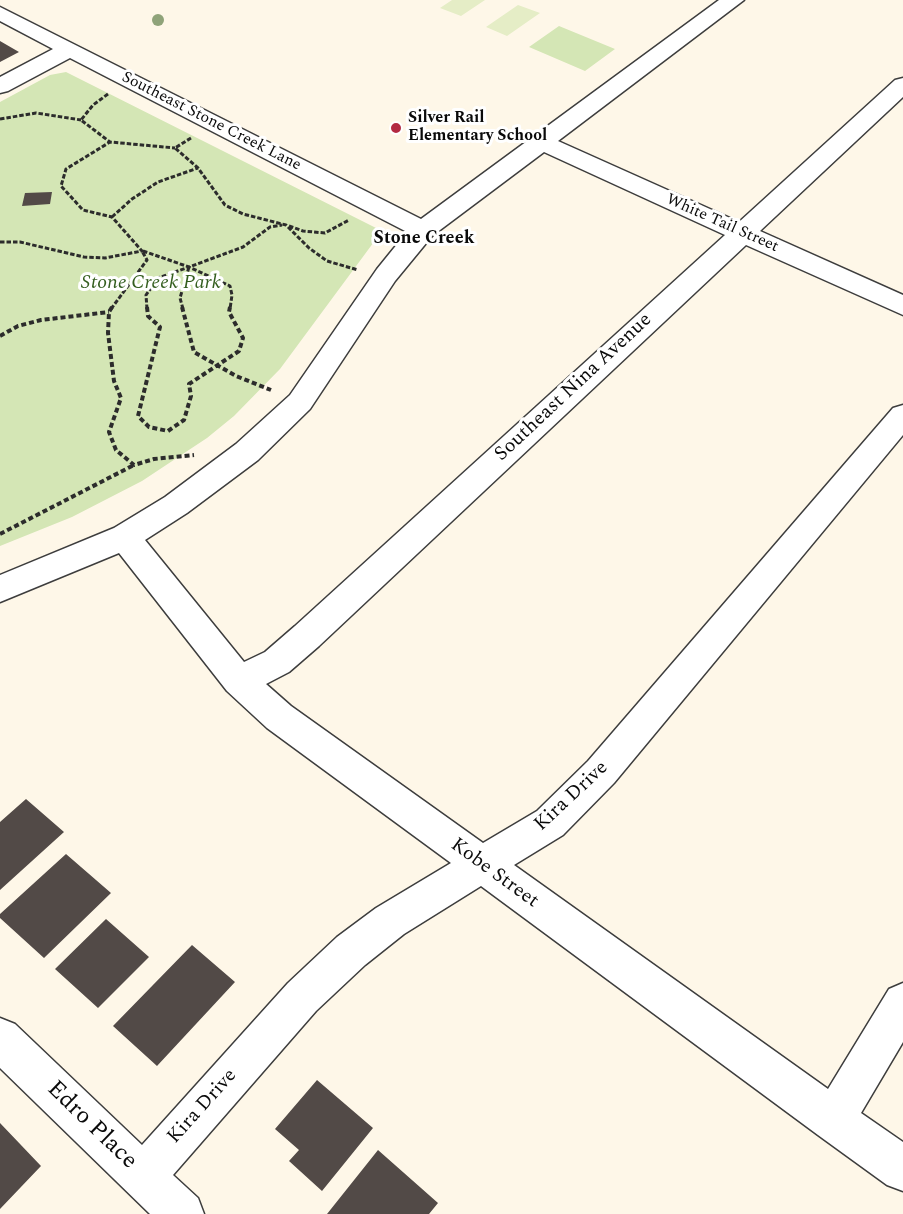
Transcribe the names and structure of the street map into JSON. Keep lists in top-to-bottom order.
{
  "streets": {
    "street": [
      "Southeast Stone Creek Lane",
      "White Tail Street",
      "Southeast Nina Avenue",
      "Kira Drive",
      "Kobe Street",
      "Edro Place"
    ]
  },
  "crossings": [
    ["White Tail Street", "Southeast Nina Avenue"],
    ["Southeast Nina Avenue", "Kobe Street"],
    ["Kira Drive", "Kobe Street"],
    ["Kira Drive", "Edro Place"]
  ],
  "districts": ["Stone Creek"],
  "parks": ["Stone Creek Park"],
  "places": ["Silver Rail Elementary School"]
}
